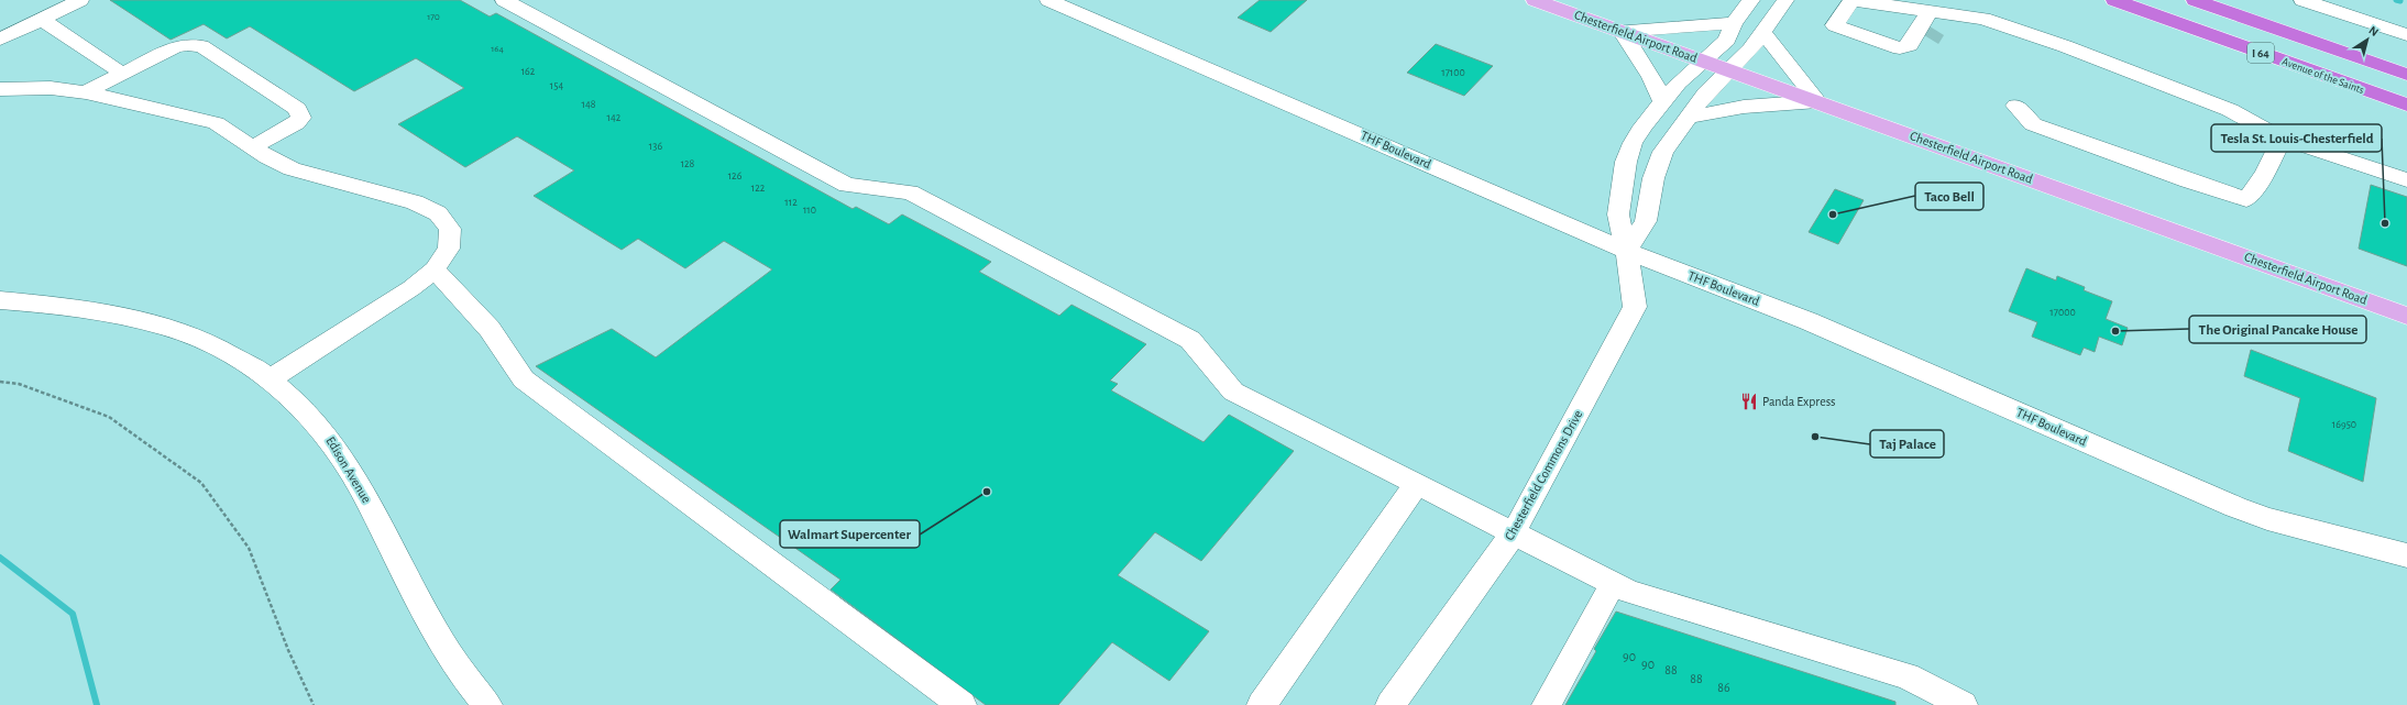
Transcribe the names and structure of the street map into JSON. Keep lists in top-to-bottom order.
{
  "streets": {
    "highway": ["I 64", "Avenue of the Saints"],
    "main road": ["Chesterfield Airport Road"],
    "street": ["THF Boulevard", "Edison Avenue", "Chesterfield Commons Drive"]
  },
  "crossings": [
    ["Chesterfield Airport Road", "Chesterfield Commons Drive"],
    ["THF Boulevard", "Chesterfield Commons Drive"]
  ],
  "places": {
    "other": [
      "Taco Bell",
      "Tesla St. Louis-Chesterfield",
      "The Original Pancake House",
      "Taj Palace",
      "Walmart Supercenter"
    ],
    "restaurant": ["Panda Express"]
  },
  "house_numbers": [
    "170",
    "164",
    "162",
    "17100",
    "154",
    "148",
    "142",
    "136",
    "128",
    "126",
    "122",
    "112",
    "110",
    "17000",
    "16950",
    "90",
    "90",
    "88",
    "88",
    "86"
  ],
  "north": "top right"
}
